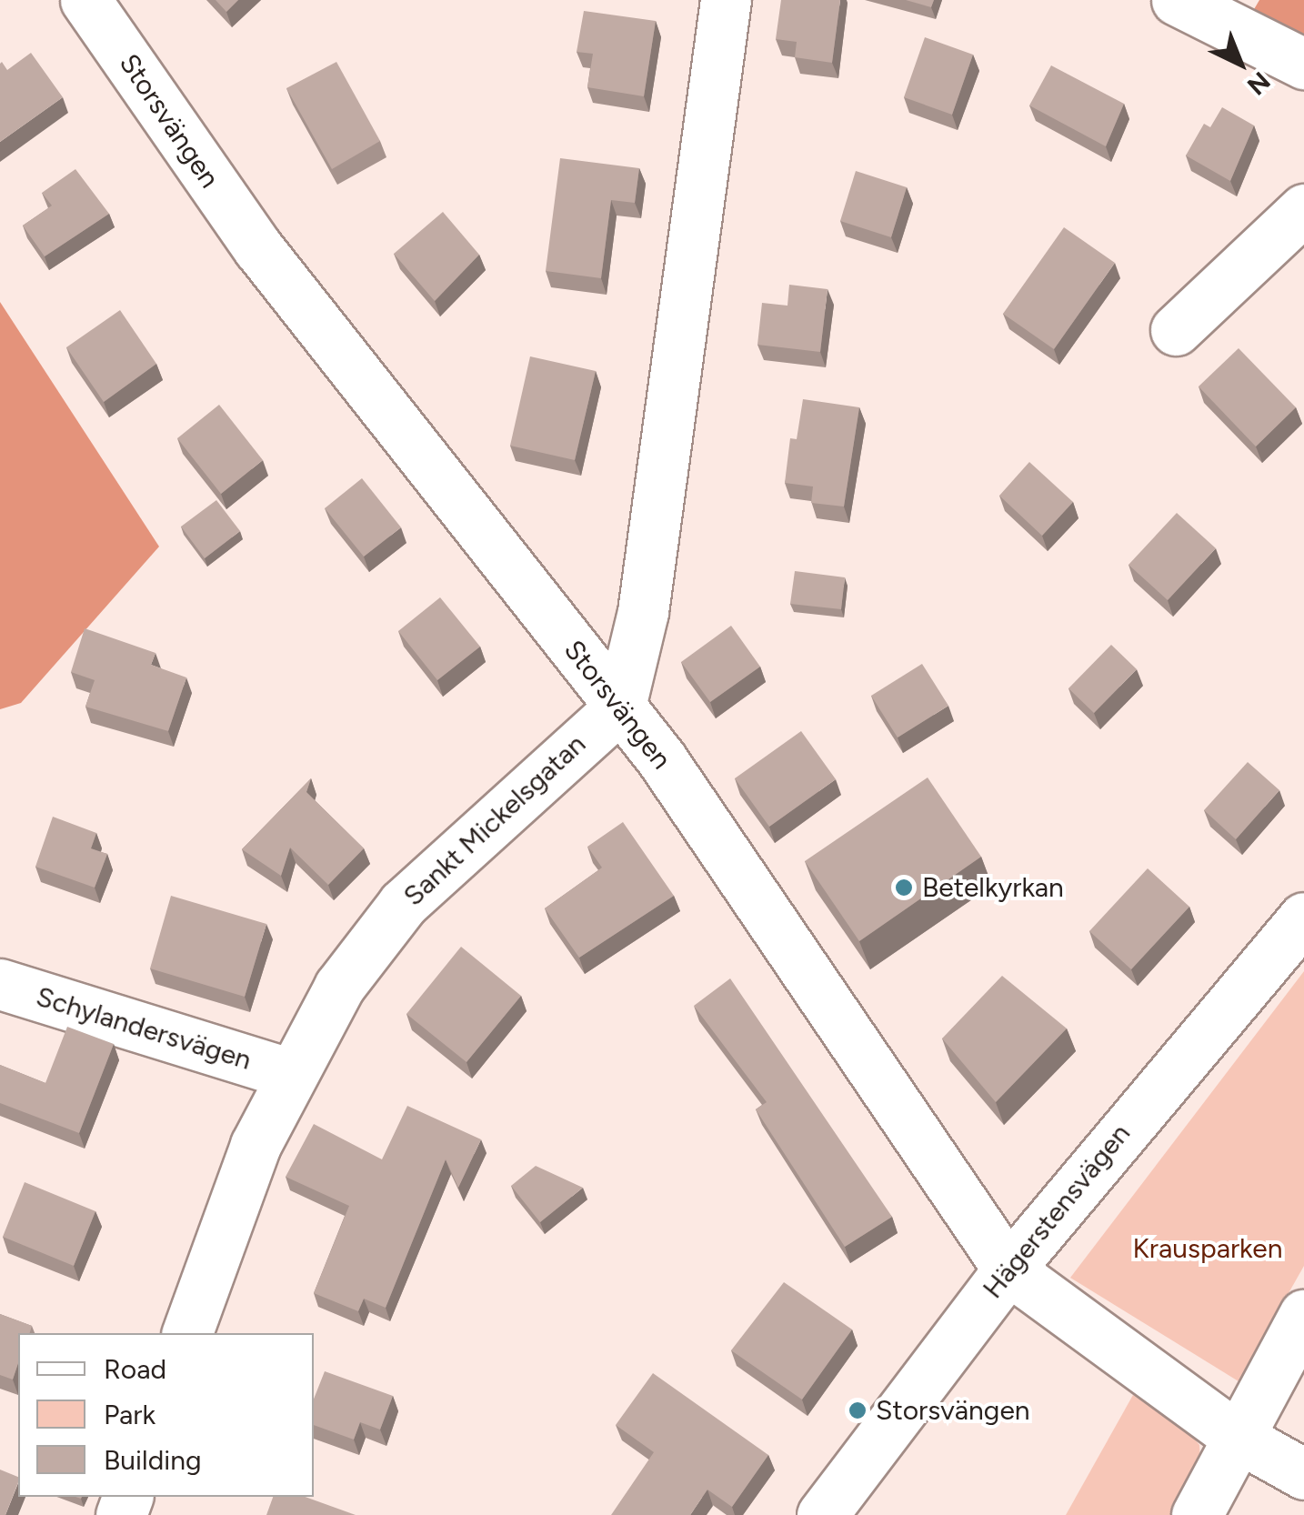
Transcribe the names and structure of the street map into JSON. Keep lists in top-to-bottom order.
{
  "streets": {
    "street": [
      "Storsvängen",
      "Sankt Mickelsgatan",
      "Schylandersvägen",
      "Hägerstensvägen"
    ]
  },
  "crossings": [
    ["Storsvängen", "Sankt Mickelsgatan"],
    ["Storsvängen", "Hägerstensvägen"],
    ["Sankt Mickelsgatan", "Schylandersvägen"]
  ],
  "parks": ["Krausparken"],
  "places": ["Betelkyrkan", "Storsvängen"],
  "legend": ["Road", "Park", "Building"],
  "north": "bottom right"
}
